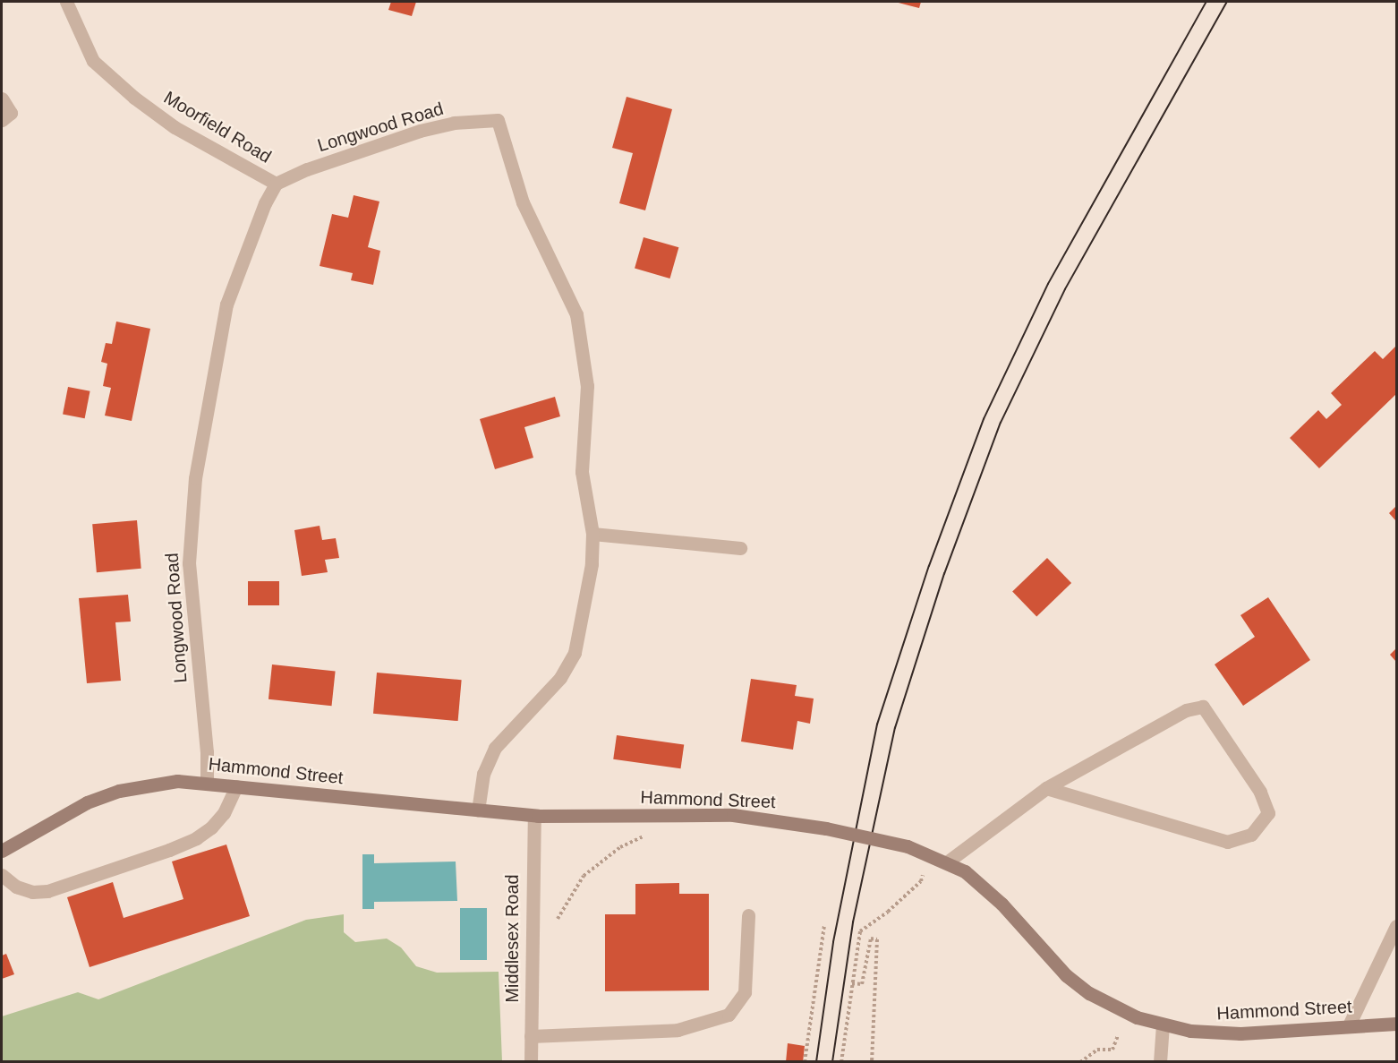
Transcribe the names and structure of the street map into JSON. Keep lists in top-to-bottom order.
{
  "streets": {
    "street": [
      "Moorfield Road",
      "Longwood Road",
      "Hammond Street",
      "Middlesex Road"
    ]
  },
  "crossings": [
    ["Moorfield Road", "Longwood Road"],
    ["Longwood Road", "Hammond Street"],
    ["Hammond Street", "Middlesex Road"]
  ]
}
